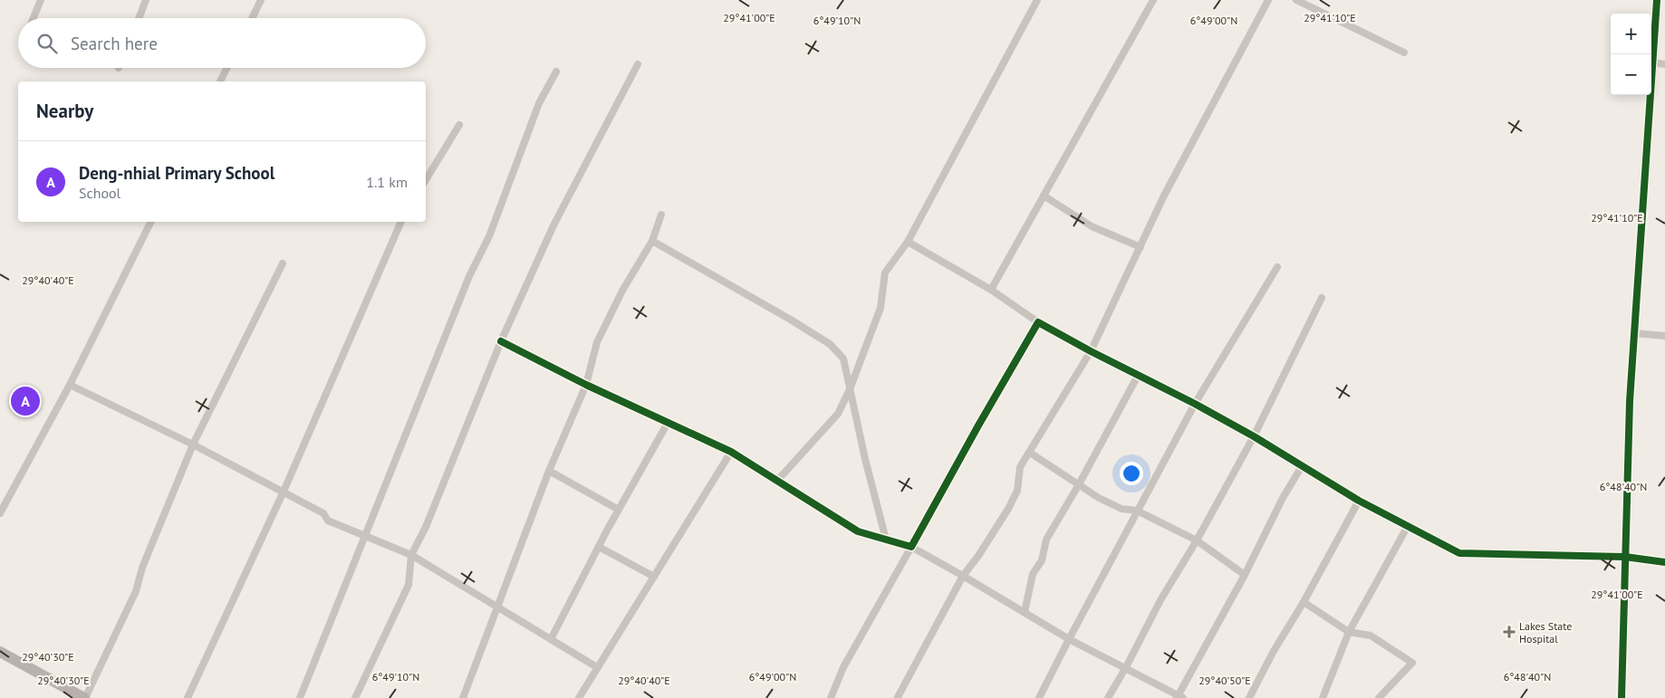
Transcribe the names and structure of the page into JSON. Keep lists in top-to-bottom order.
{
  "places": {
    "health": ["Lakes State Hospital"]
  },
  "page": {
    "map_buttons": ["+", "−"],
    "search": "Search here",
    "heading": "Nearby",
    "list": [
      {
        "mark": "A",
        "name": "Deng-nhial Primary School",
        "note": "School",
        "value": "1.1 km"
      }
    ],
    "pins": "A"
  },
  "coordinates": [
    "29°41'10\"E",
    "29°41'00\"E",
    "6°49'10\"N",
    "6°49'00\"N",
    "29°40'40\"E",
    "6°48'40\"N",
    "29°40'30\"E",
    "29°40'50\"E"
  ]
}
